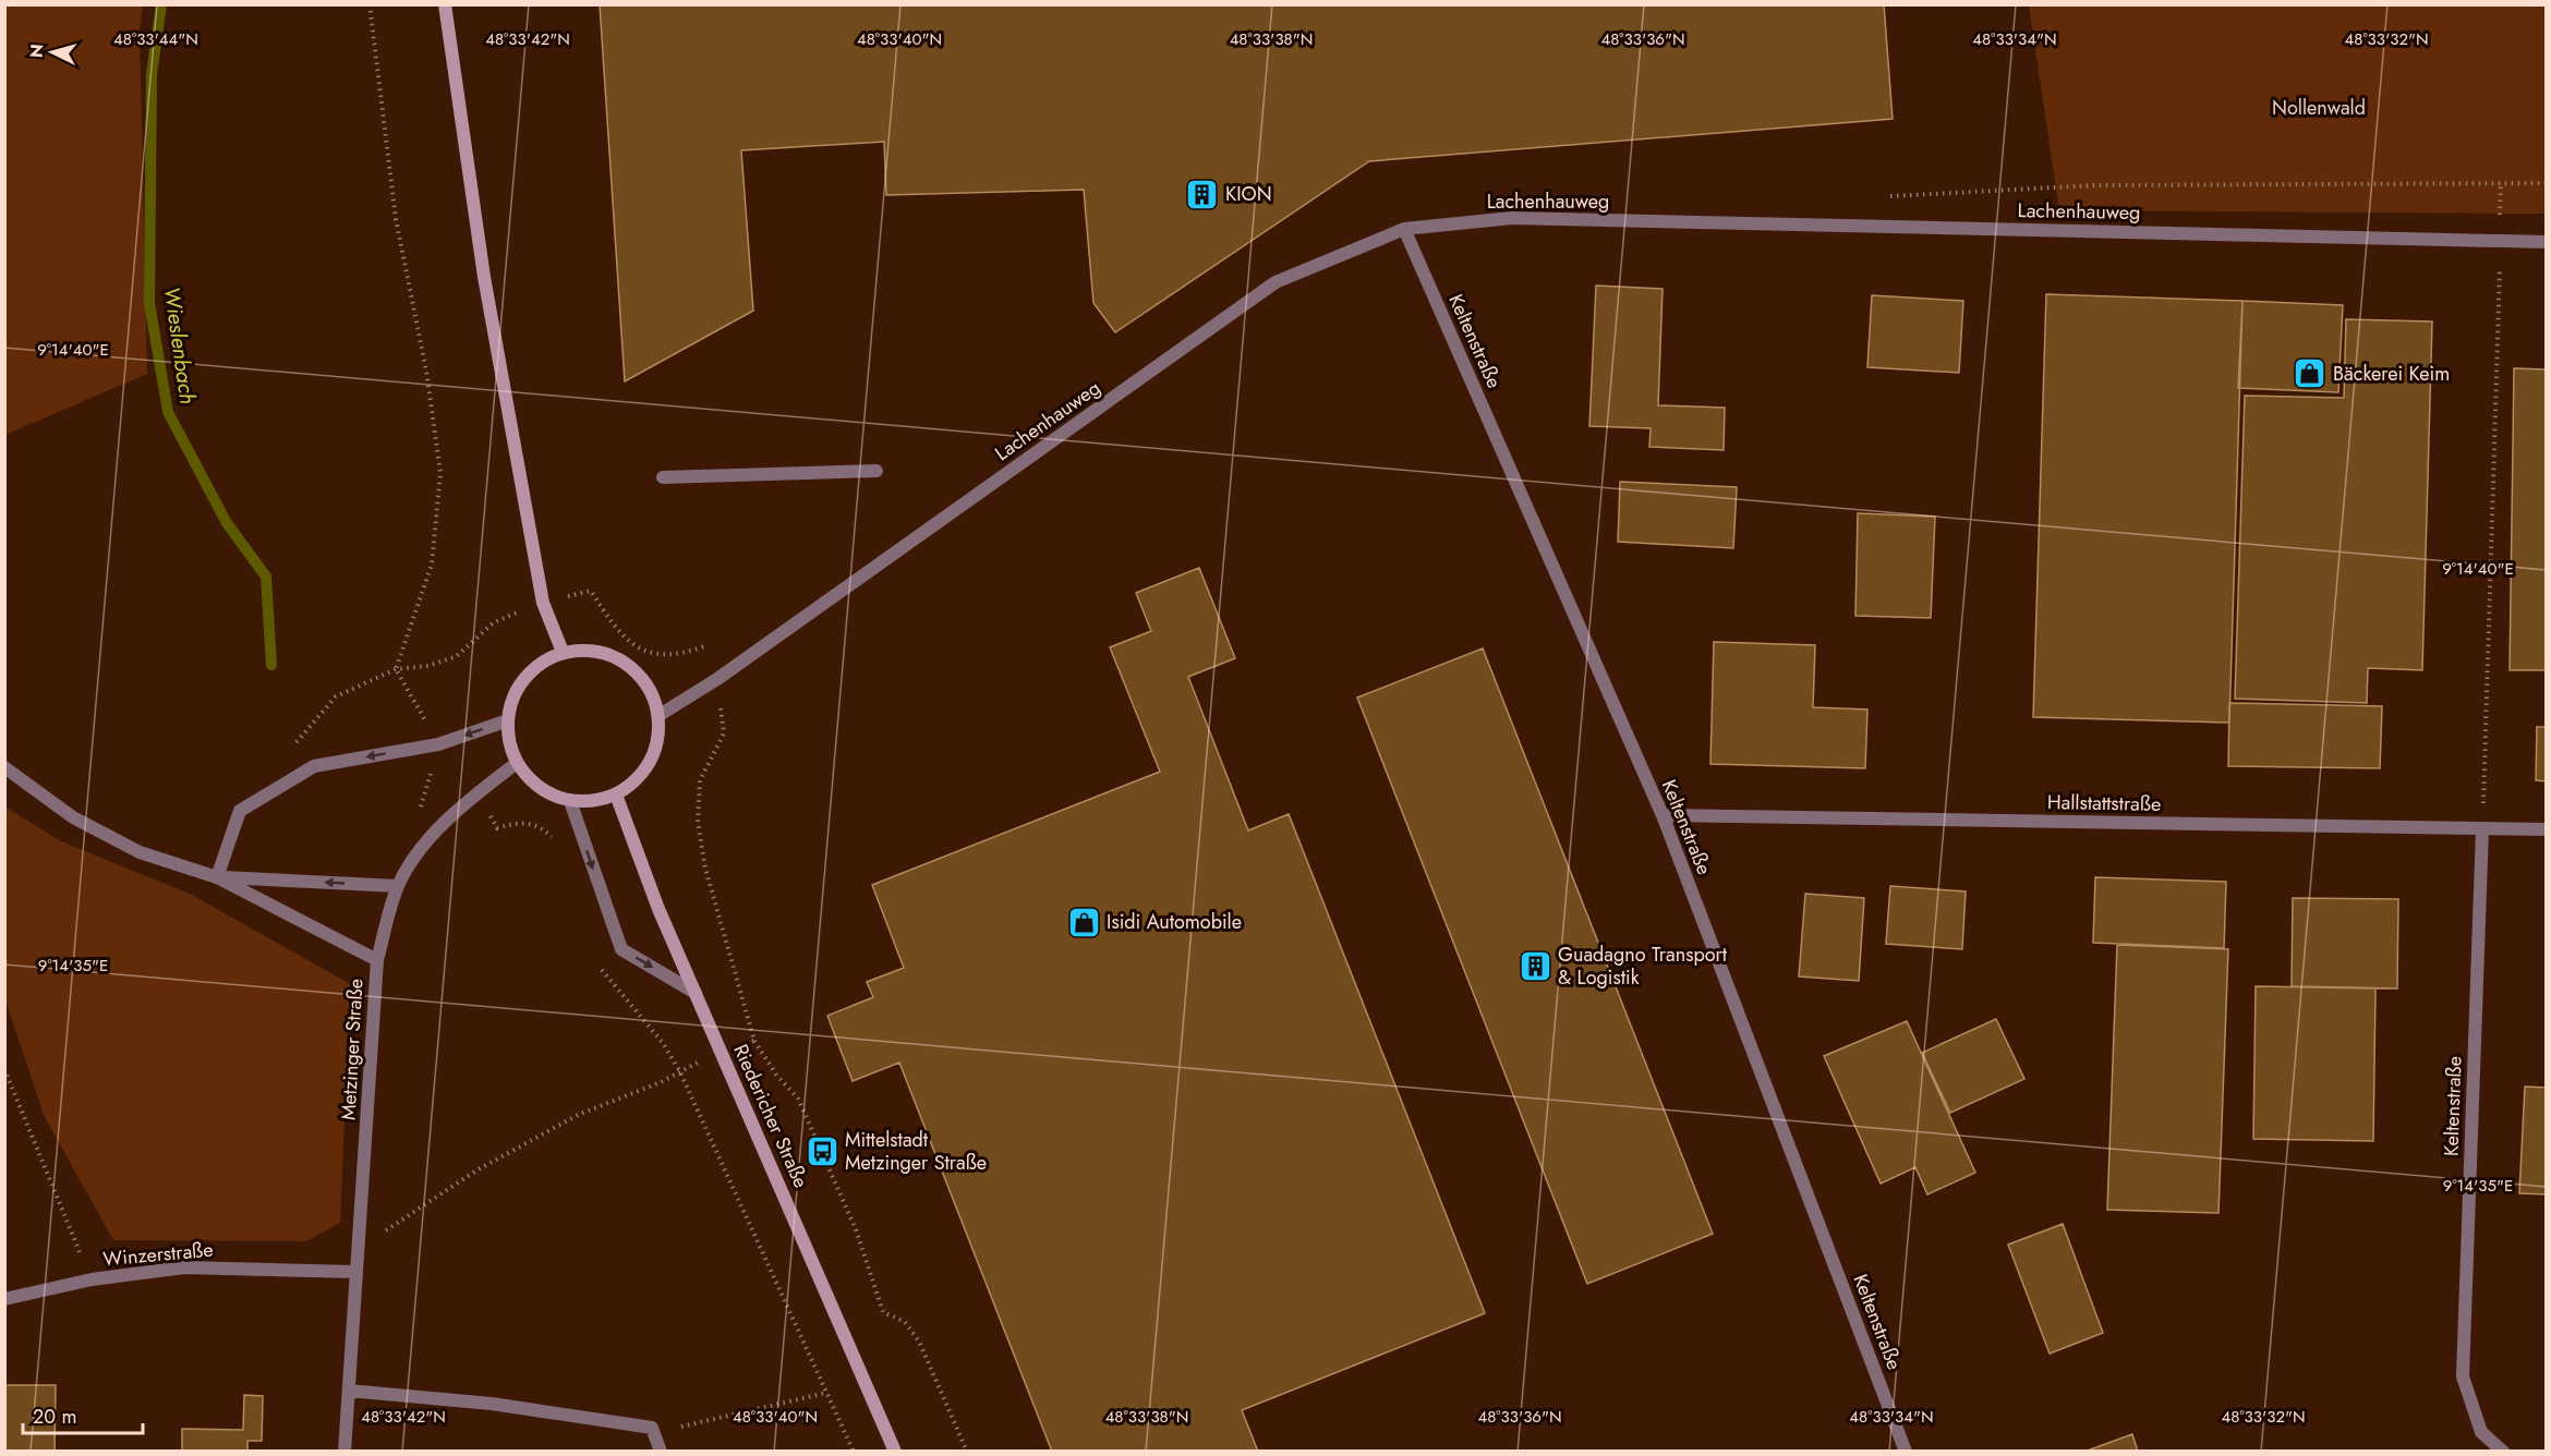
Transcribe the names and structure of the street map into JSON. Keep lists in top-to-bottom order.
{
  "streets": {
    "main road": ["Riedericher Straße"],
    "street": [
      "Lachenhauweg",
      "Keltenstraße",
      "Hallstattstraße",
      "Metzinger Straße",
      "Winzerstraße"
    ]
  },
  "crossings": [
    ["Lachenhauweg", "Keltenstraße"],
    ["Lachenhauweg", "Metzinger Straße"],
    ["Lachenhauweg", "Riedericher Straße"],
    ["Keltenstraße", "Hallstattstraße"],
    ["Metzinger Straße", "Riedericher Straße"],
    ["Metzinger Straße", "Winzerstraße"]
  ],
  "water": ["Wieslenbach"],
  "parks": ["Nollenwald"],
  "places": {
    "building": ["KION", "Guadagno Transport & Logistik"],
    "shop": ["Bäckerei Keim", "Isidi Automobile"],
    "bus stop": ["Mittelstadt Metzinger Straße"]
  },
  "scale_bar": "20 m",
  "north": "left",
  "coordinates": [
    "48°33'44\"N",
    "48°33'42\"N",
    "48°33'40\"N",
    "48°33'38\"N",
    "48°33'36\"N",
    "48°33'34\"N",
    "48°33'32\"N",
    "9°14'40\"E",
    "9°14'35\"E"
  ]
}
